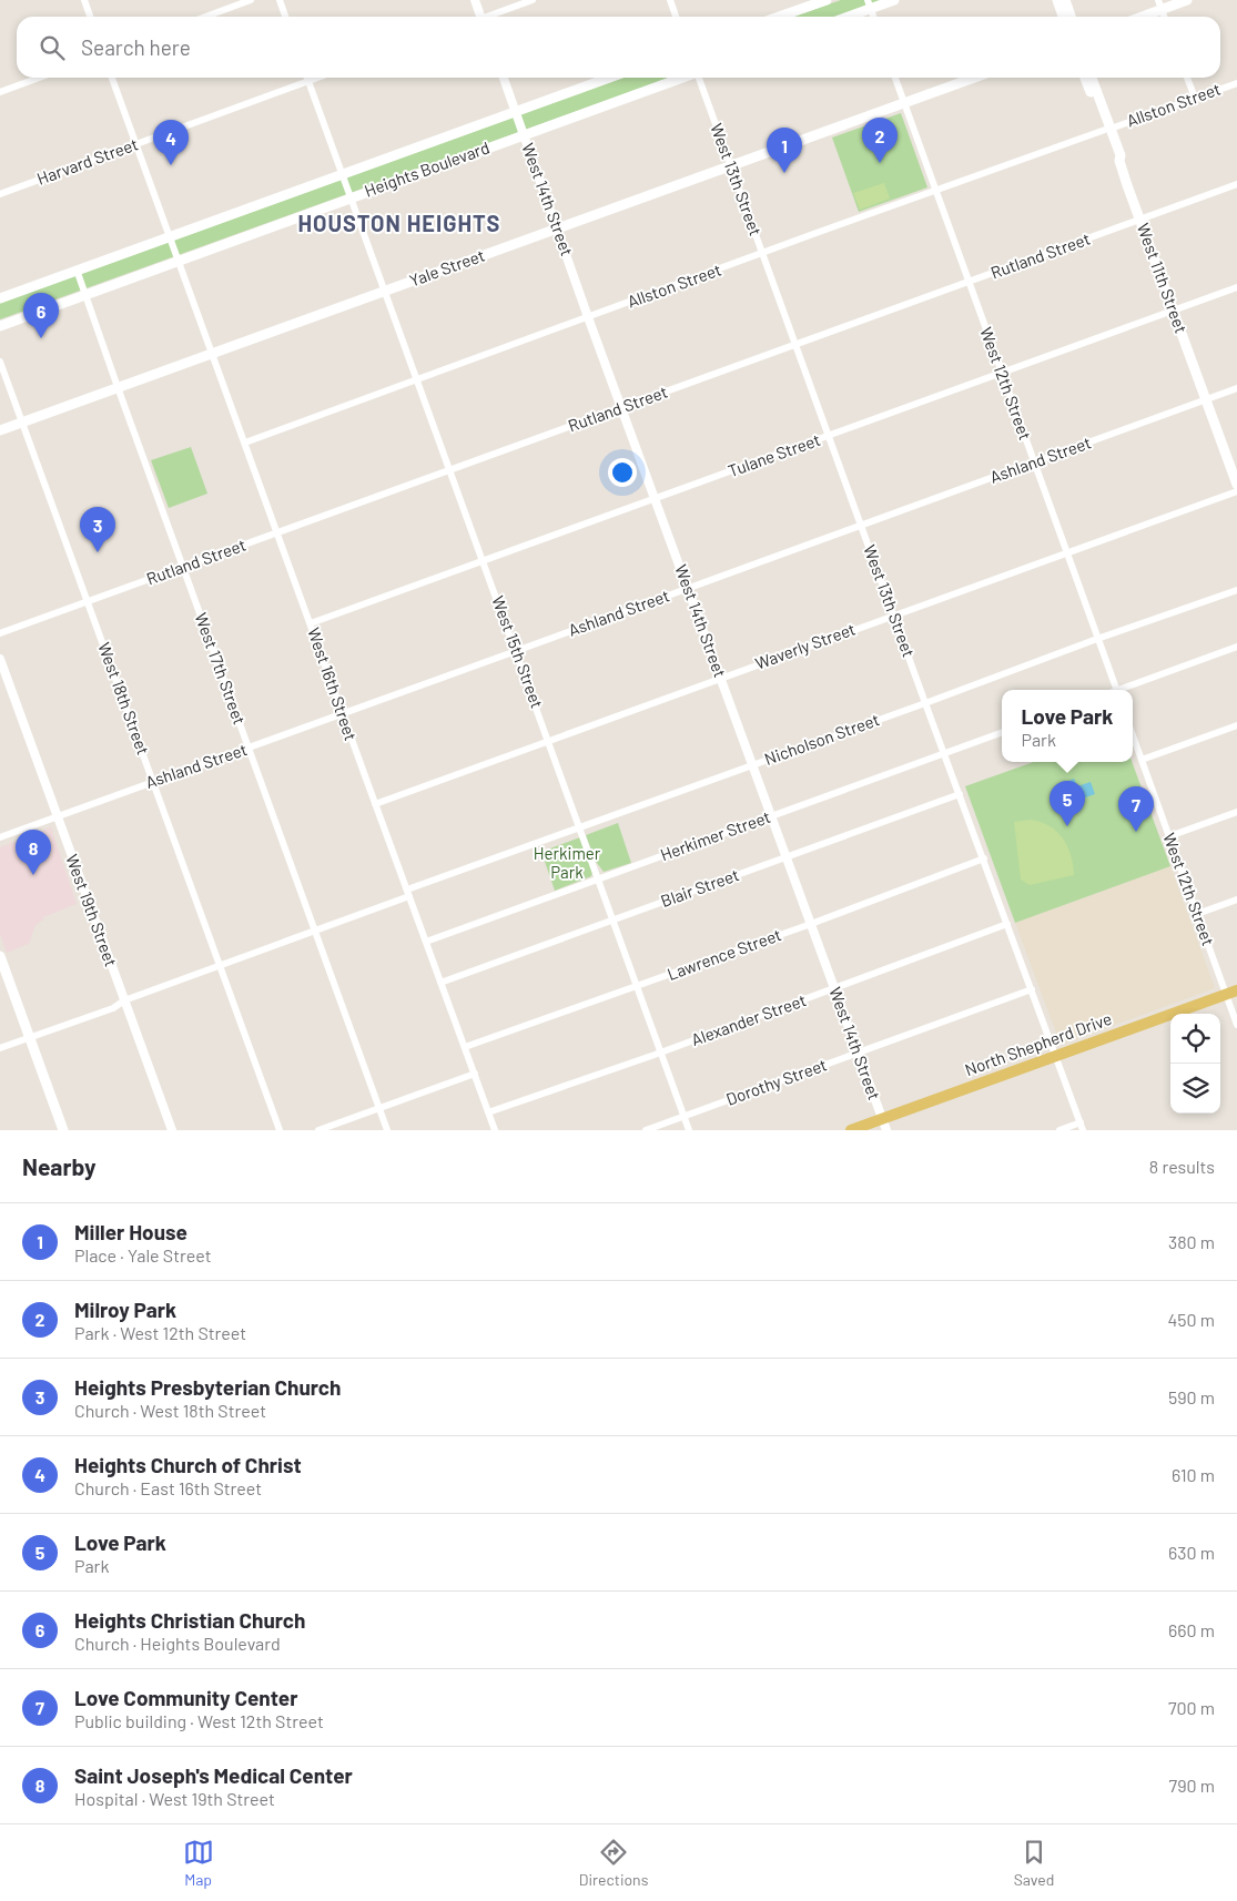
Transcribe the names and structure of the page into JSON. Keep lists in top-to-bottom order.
{
  "streets": {
    "main road": [
      "Heights Boulevard",
      "Yale Street",
      "West 11th Street",
      "North Shepherd Drive"
    ],
    "street": [
      "Allston Street",
      "Harvard Street",
      "West 13th Street",
      "West 14th Street",
      "Rutland Street",
      "West 12th Street",
      "Tulane Street",
      "Ashland Street",
      "Waverly Street",
      "West 15th Street",
      "West 17th Street",
      "West 16th Street",
      "West 18th Street",
      "Nicholson Street",
      "Herkimer Street",
      "Blair Street",
      "West 19th Street",
      "Lawrence Street",
      "Alexander Street",
      "Dorothy Street"
    ]
  },
  "crossings": [
    ["Allston Street", "West 13th Street"],
    ["Allston Street", "West 14th Street"],
    ["Allston Street", "West 11th Street"],
    ["Allston Street", "West 12th Street"],
    ["Allston Street", "West 15th Street"],
    ["Allston Street", "West 16th Street"],
    ["Harvard Street", "West 15th Street"],
    ["Harvard Street", "West 16th Street"],
    ["Heights Boulevard", "West 14th Street"],
    ["Heights Boulevard", "West 15th Street"],
    ["Heights Boulevard", "West 17th Street"],
    ["Heights Boulevard", "West 16th Street"],
    ["West 13th Street", "Rutland Street"],
    ["West 13th Street", "Yale Street"],
    ["West 13th Street", "Tulane Street"],
    ["West 13th Street", "Ashland Street"],
    ["West 13th Street", "Waverly Street"],
    ["West 13th Street", "Nicholson Street"],
    ["West 13th Street", "Herkimer Street"],
    ["West 13th Street", "Blair Street"],
    ["West 13th Street", "Lawrence Street"],
    ["West 13th Street", "Alexander Street"],
    ["West 13th Street", "North Shepherd Drive"],
    ["West 13th Street", "Dorothy Street"],
    ["West 14th Street", "Rutland Street"],
    ["West 14th Street", "Yale Street"],
    ["West 14th Street", "Tulane Street"],
    ["West 14th Street", "Ashland Street"],
    ["West 14th Street", "Waverly Street"],
    ["West 14th Street", "Nicholson Street"],
    ["West 14th Street", "Herkimer Street"],
    ["West 14th Street", "Blair Street"],
    ["West 14th Street", "Lawrence Street"],
    ["West 14th Street", "Alexander Street"],
    ["West 14th Street", "North Shepherd Drive"],
    ["West 14th Street", "Dorothy Street"],
    ["Rutland Street", "West 11th Street"],
    ["Rutland Street", "West 12th Street"],
    ["Rutland Street", "West 15th Street"],
    ["Rutland Street", "West 17th Street"],
    ["Rutland Street", "West 16th Street"],
    ["Rutland Street", "West 18th Street"],
    ["Yale Street", "West 12th Street"],
    ["Yale Street", "West 15th Street"],
    ["Yale Street", "West 17th Street"],
    ["Yale Street", "West 16th Street"],
    ["Yale Street", "West 18th Street"],
    ["West 11th Street", "Tulane Street"],
    ["West 11th Street", "Ashland Street"],
    ["West 12th Street", "Tulane Street"],
    ["West 12th Street", "Ashland Street"],
    ["West 12th Street", "Waverly Street"],
    ["West 12th Street", "Nicholson Street"],
    ["West 12th Street", "North Shepherd Drive"],
    ["Tulane Street", "West 15th Street"],
    ["Tulane Street", "West 16th Street"],
    ["Ashland Street", "West 15th Street"],
    ["Ashland Street", "West 17th Street"],
    ["Ashland Street", "West 16th Street"],
    ["Ashland Street", "West 18th Street"],
    ["Ashland Street", "West 19th Street"],
    ["Waverly Street", "West 15th Street"],
    ["Waverly Street", "West 16th Street"],
    ["West 15th Street", "Nicholson Street"],
    ["West 15th Street", "Herkimer Street"],
    ["West 15th Street", "Blair Street"],
    ["West 15th Street", "Lawrence Street"],
    ["West 15th Street", "Alexander Street"],
    ["West 15th Street", "Dorothy Street"],
    ["West 17th Street", "Nicholson Street"],
    ["West 16th Street", "Nicholson Street"],
    ["West 16th Street", "Herkimer Street"],
    ["West 16th Street", "Blair Street"],
    ["West 16th Street", "Lawrence Street"],
    ["West 16th Street", "Alexander Street"],
    ["West 18th Street", "Nicholson Street"],
    ["Nicholson Street", "West 19th Street"]
  ],
  "districts": ["HOUSTON HEIGHTS"],
  "parks": ["Herkimer Park"],
  "page": {
    "search": "Search here",
    "pins": [
      "2",
      "4",
      "1",
      "6",
      "3",
      "5",
      "7",
      "8"
    ],
    "popup": ["Love Park", "Park"],
    "heading": ["Nearby", "8 results"],
    "list": [
      {
        "mark": "1",
        "name": "Miller House",
        "note": "Place · Yale Street",
        "value": "380 m"
      },
      {
        "mark": "2",
        "name": "Milroy Park",
        "note": "Park · West 12th Street",
        "value": "450 m"
      },
      {
        "mark": "3",
        "name": "Heights Presbyterian Church",
        "note": "Church · West 18th Street",
        "value": "590 m"
      },
      {
        "mark": "4",
        "name": "Heights Church of Christ",
        "note": "Church · East 16th Street",
        "value": "610 m"
      },
      {
        "mark": "5",
        "name": "Love Park",
        "note": "Park",
        "value": "630 m"
      },
      {
        "mark": "6",
        "name": "Heights Christian Church",
        "note": "Church · Heights Boulevard",
        "value": "660 m"
      },
      {
        "mark": "7",
        "name": "Love Community Center",
        "note": "Public building · West 12th Street",
        "value": "700 m"
      },
      {
        "mark": "8",
        "name": "Saint Joseph's Medical Center",
        "note": "Hospital · West 19th Street",
        "value": "790 m"
      }
    ],
    "nav": ["Map", "Directions", "Saved"]
  }
}
